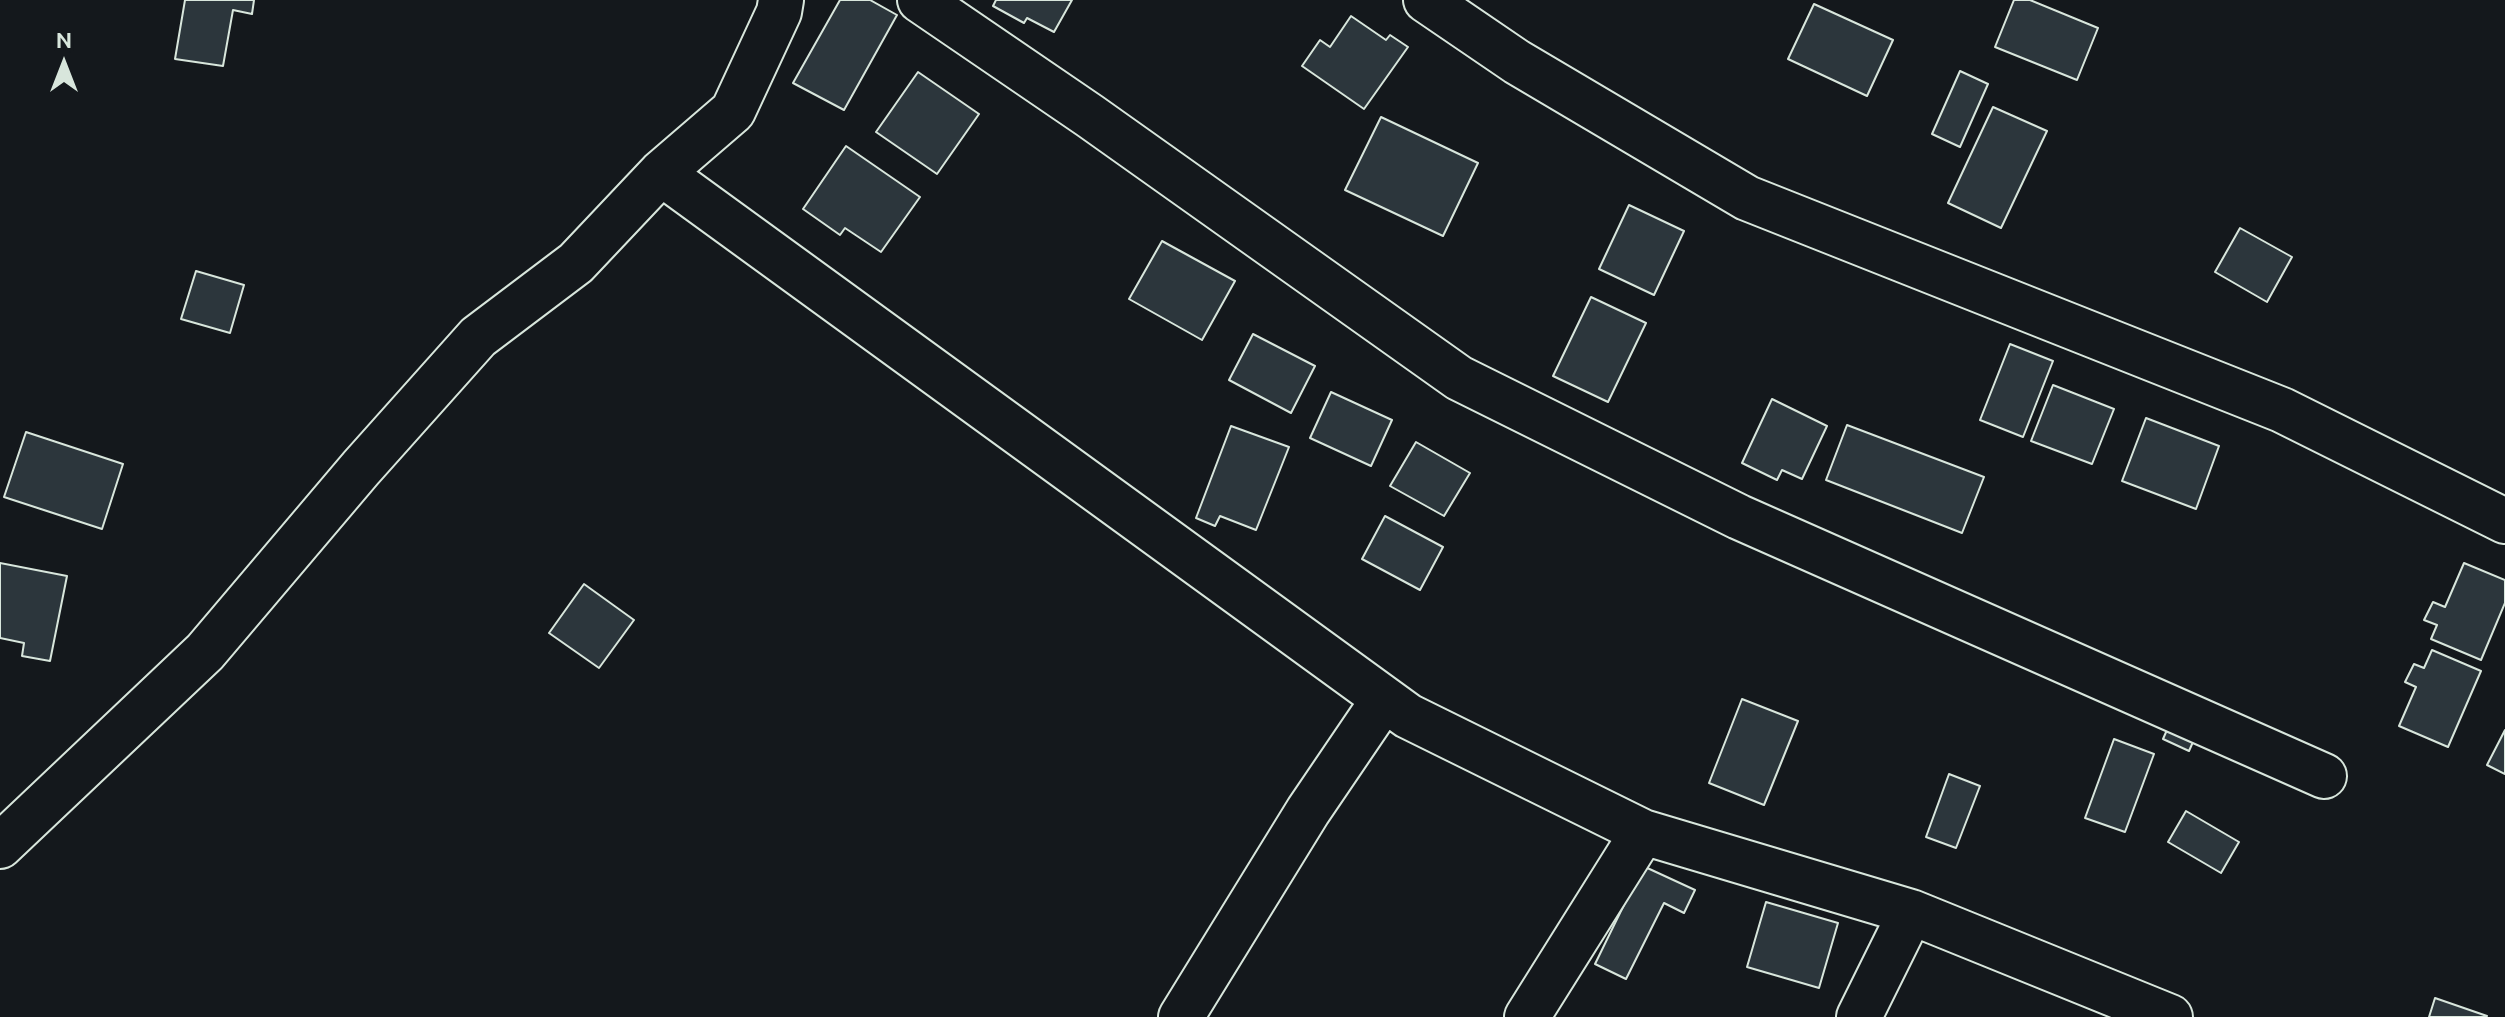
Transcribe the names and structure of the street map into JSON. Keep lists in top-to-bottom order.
{
  "north": "top"
}
